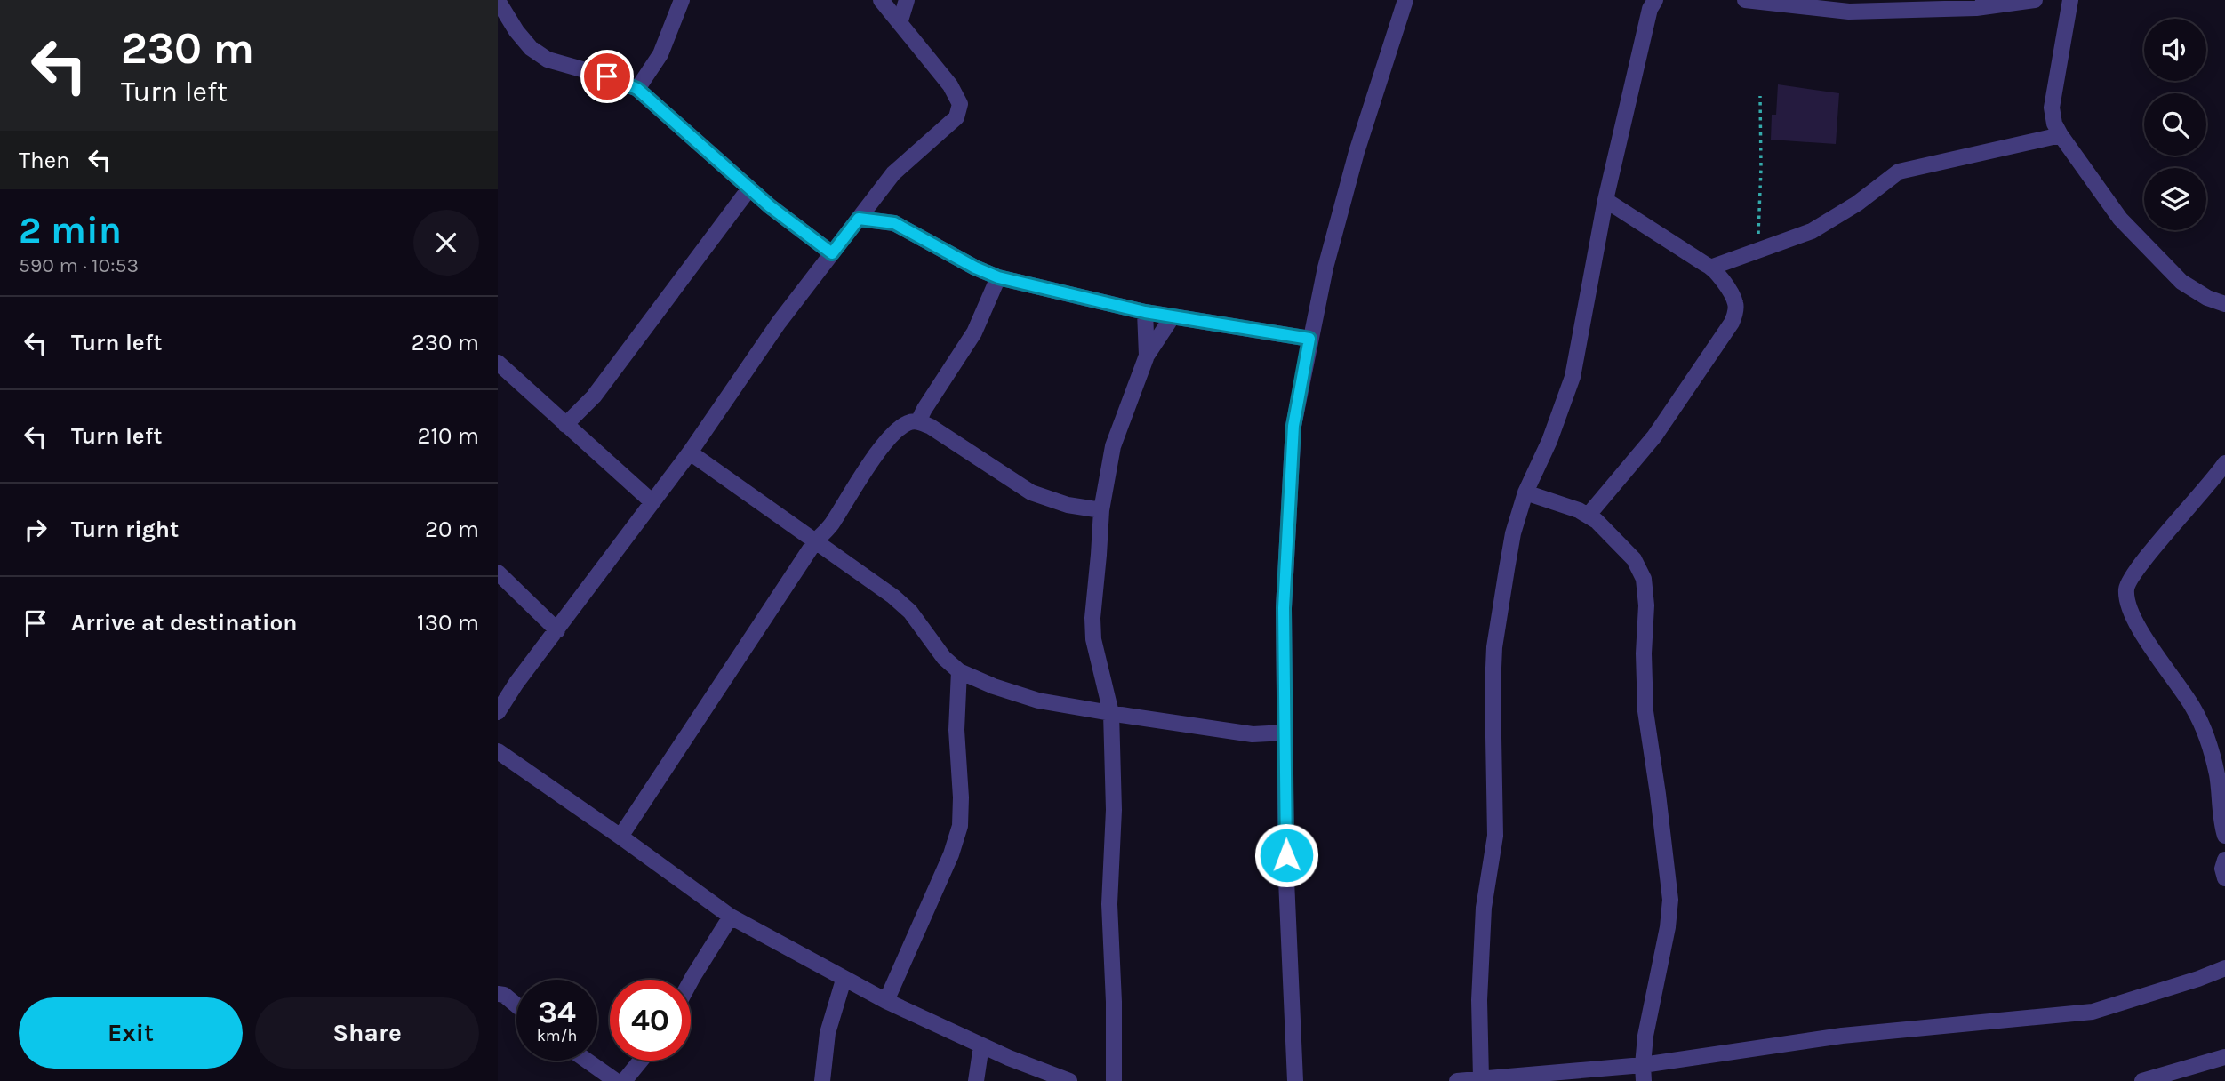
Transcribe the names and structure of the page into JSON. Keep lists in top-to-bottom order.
{
  "page": {
    "turn": ["230 m", "Turn left"],
    "then": "Then",
    "heading": ["2 min", "590 m · 10:53"],
    "list": [
      {
        "name": "Turn left",
        "value": "230 m"
      },
      {
        "name": "Turn left",
        "value": "210 m"
      },
      {
        "name": "Turn right",
        "value": "20 m"
      },
      {
        "name": "Arrive at destination",
        "value": "130 m"
      }
    ],
    "speed": "34 km/h",
    "limit": "40",
    "buttons": ["Exit", "Share"]
  }
}
